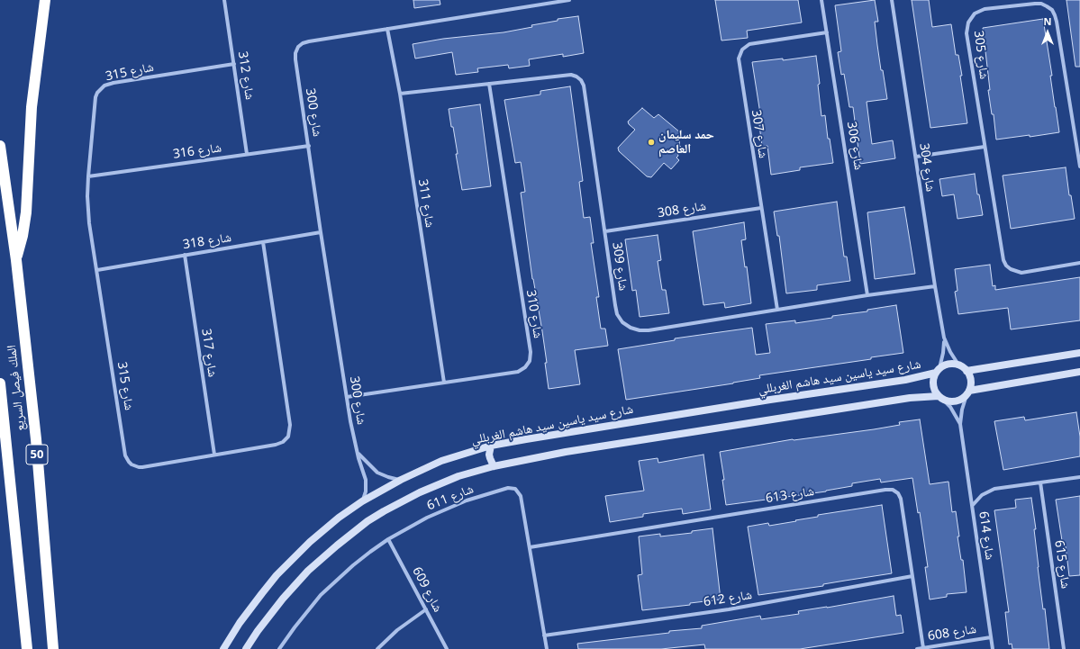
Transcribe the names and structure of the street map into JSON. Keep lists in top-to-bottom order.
{
  "streets": {
    "highway": ["الملك فيصل السريع", "50"],
    "street": [
      "شارع 305",
      "شارع 315",
      "شارع 312",
      "شارع 300",
      "شارع 307",
      "شارع 306",
      "شارع 316",
      "شارع 304",
      "شارع 311",
      "شارع 308",
      "شارع 318",
      "شارع 309",
      "شارع 310",
      "شارع 317",
      "شارع سيد ياسين سيد هاشم الغربللي",
      "شارع 613",
      "شارع 611",
      "شارع 614",
      "شارع 615",
      "شارع 609",
      "شارع 612",
      "شارع 608"
    ]
  },
  "crossings": [
    ["شارع 315", "شارع 312"],
    ["شارع 315", "شارع 316"],
    ["شارع 315", "شارع 318"],
    ["شارع 315", "شارع 317"],
    ["شارع 312", "شارع 316"],
    ["شارع 300", "شارع 316"],
    ["شارع 300", "شارع 311"],
    ["شارع 300", "شارع 318"],
    ["شارع 300", "شارع 310"],
    ["شارع 300", "شارع سيد ياسين سيد هاشم الغربللي"],
    ["شارع 307", "شارع 306"],
    ["شارع 307", "شارع 308"],
    ["شارع 307", "شارع 309"],
    ["شارع 306", "شارع 309"],
    ["شارع 304", "شارع 309"],
    ["شارع 304", "شارع سيد ياسين سيد هاشم الغربللي"],
    ["شارع 304", "شارع 614"],
    ["شارع 311", "شارع 309"],
    ["شارع 311", "شارع 310"],
    ["شارع 308", "شارع 309"],
    ["شارع 318", "شارع 317"],
    ["شارع 309", "شارع 310"],
    ["شارع سيد ياسين سيد هاشم الغربللي", "شارع 614"],
    ["شارع 613", "شارع 611"],
    ["شارع 613", "شارع 612"],
    ["شارع 613", "شارع 608"],
    ["شارع 611", "شارع 609"],
    ["شارع 611", "شارع 612"],
    ["شارع 614", "شارع 608"]
  ],
  "places": ["حمد سليمان العاصم"],
  "north": "top"
}
